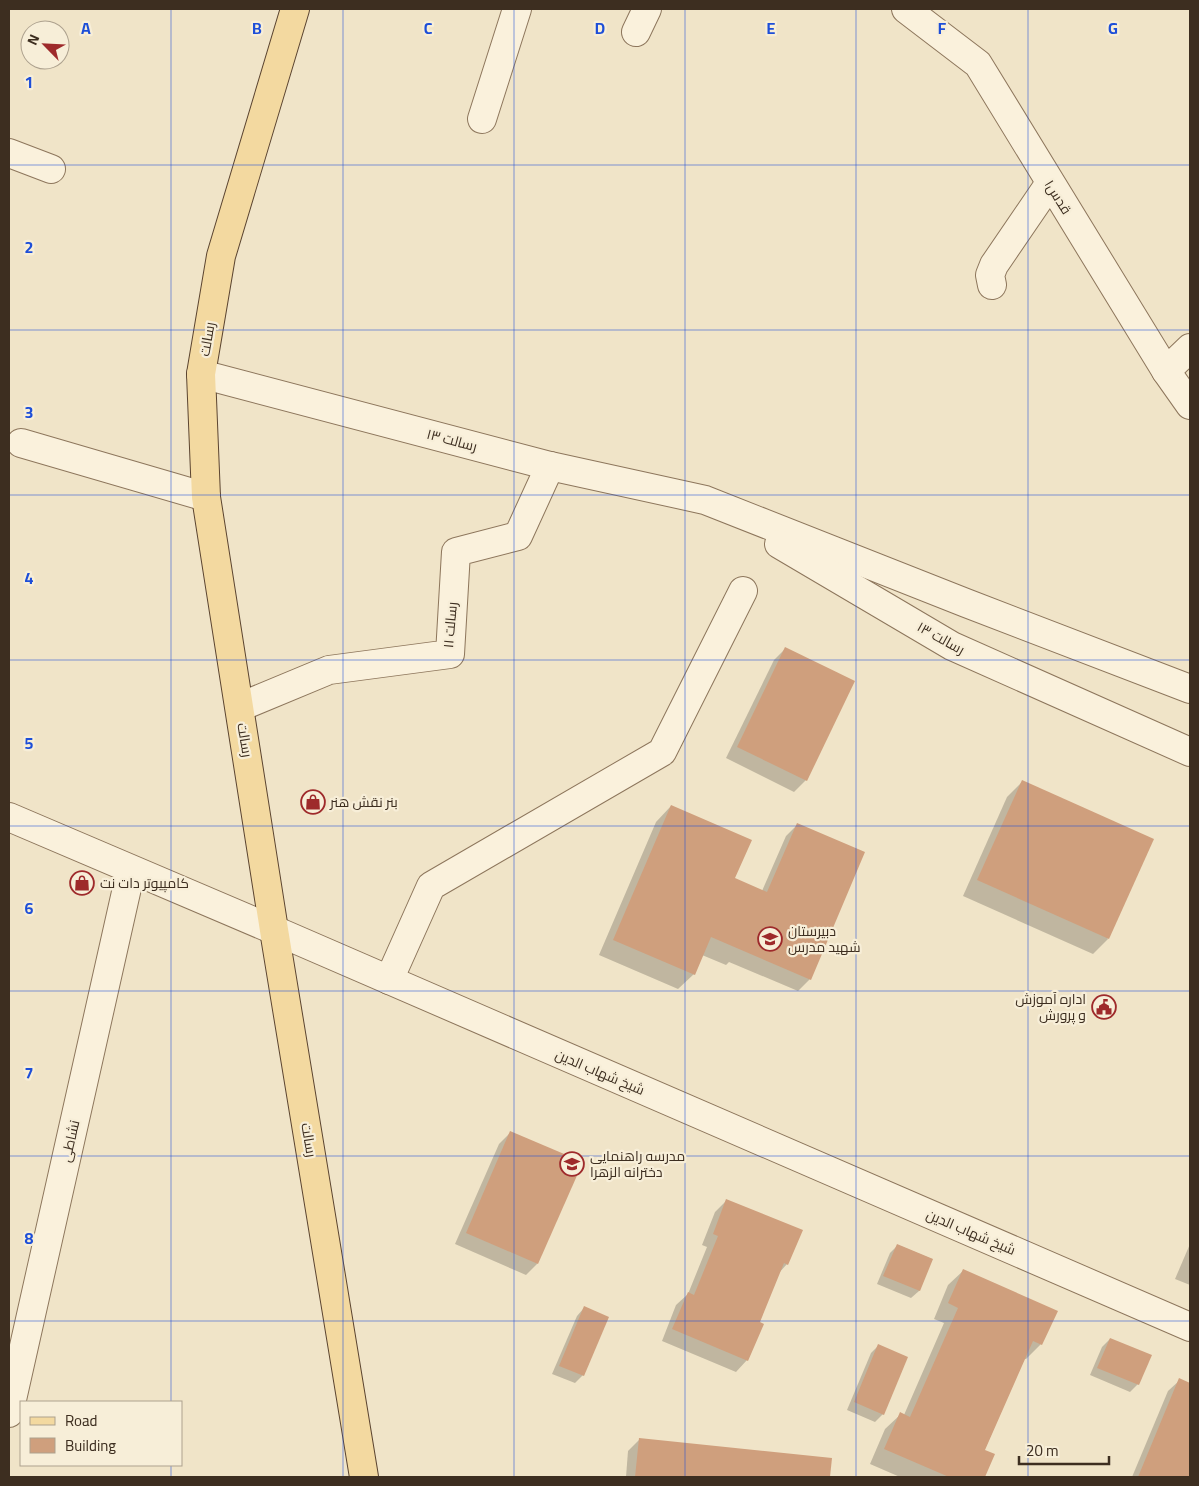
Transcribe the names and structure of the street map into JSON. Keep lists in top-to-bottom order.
{
  "streets": {
    "main road": ["رسالت"],
    "street": [
      "قدس۱",
      "رسالت ۱۳",
      "رسالت ۱۱",
      "شیخ شهاب الدین",
      "نشاطی"
    ]
  },
  "crossings": [
    ["رسالت", "رسالت ۱۳"],
    ["رسالت", "رسالت ۱۱"],
    ["رسالت", "شیخ شهاب الدین"],
    ["رسالت ۱۳", "رسالت ۱۱"],
    ["شیخ شهاب الدین", "نشاطی"]
  ],
  "places": {
    "shop": ["بنر نقش هنر", "کامپیوتر دات نت"],
    "school or university": ["دبیرستان شهید مدرس", "مدرسه راهنمایی دخترانه الزهرا"],
    "public building": ["اداره آموزش و پرورش"]
  },
  "legend": ["Road", "Building"],
  "scale_bar": "20 m",
  "north": "top left",
  "grid": {
    "columns": [
      "A",
      "B",
      "C",
      "D",
      "E",
      "F",
      "G"
    ],
    "rows": [
      "1",
      "2",
      "3",
      "4",
      "5",
      "6",
      "7",
      "8"
    ]
  }
}
